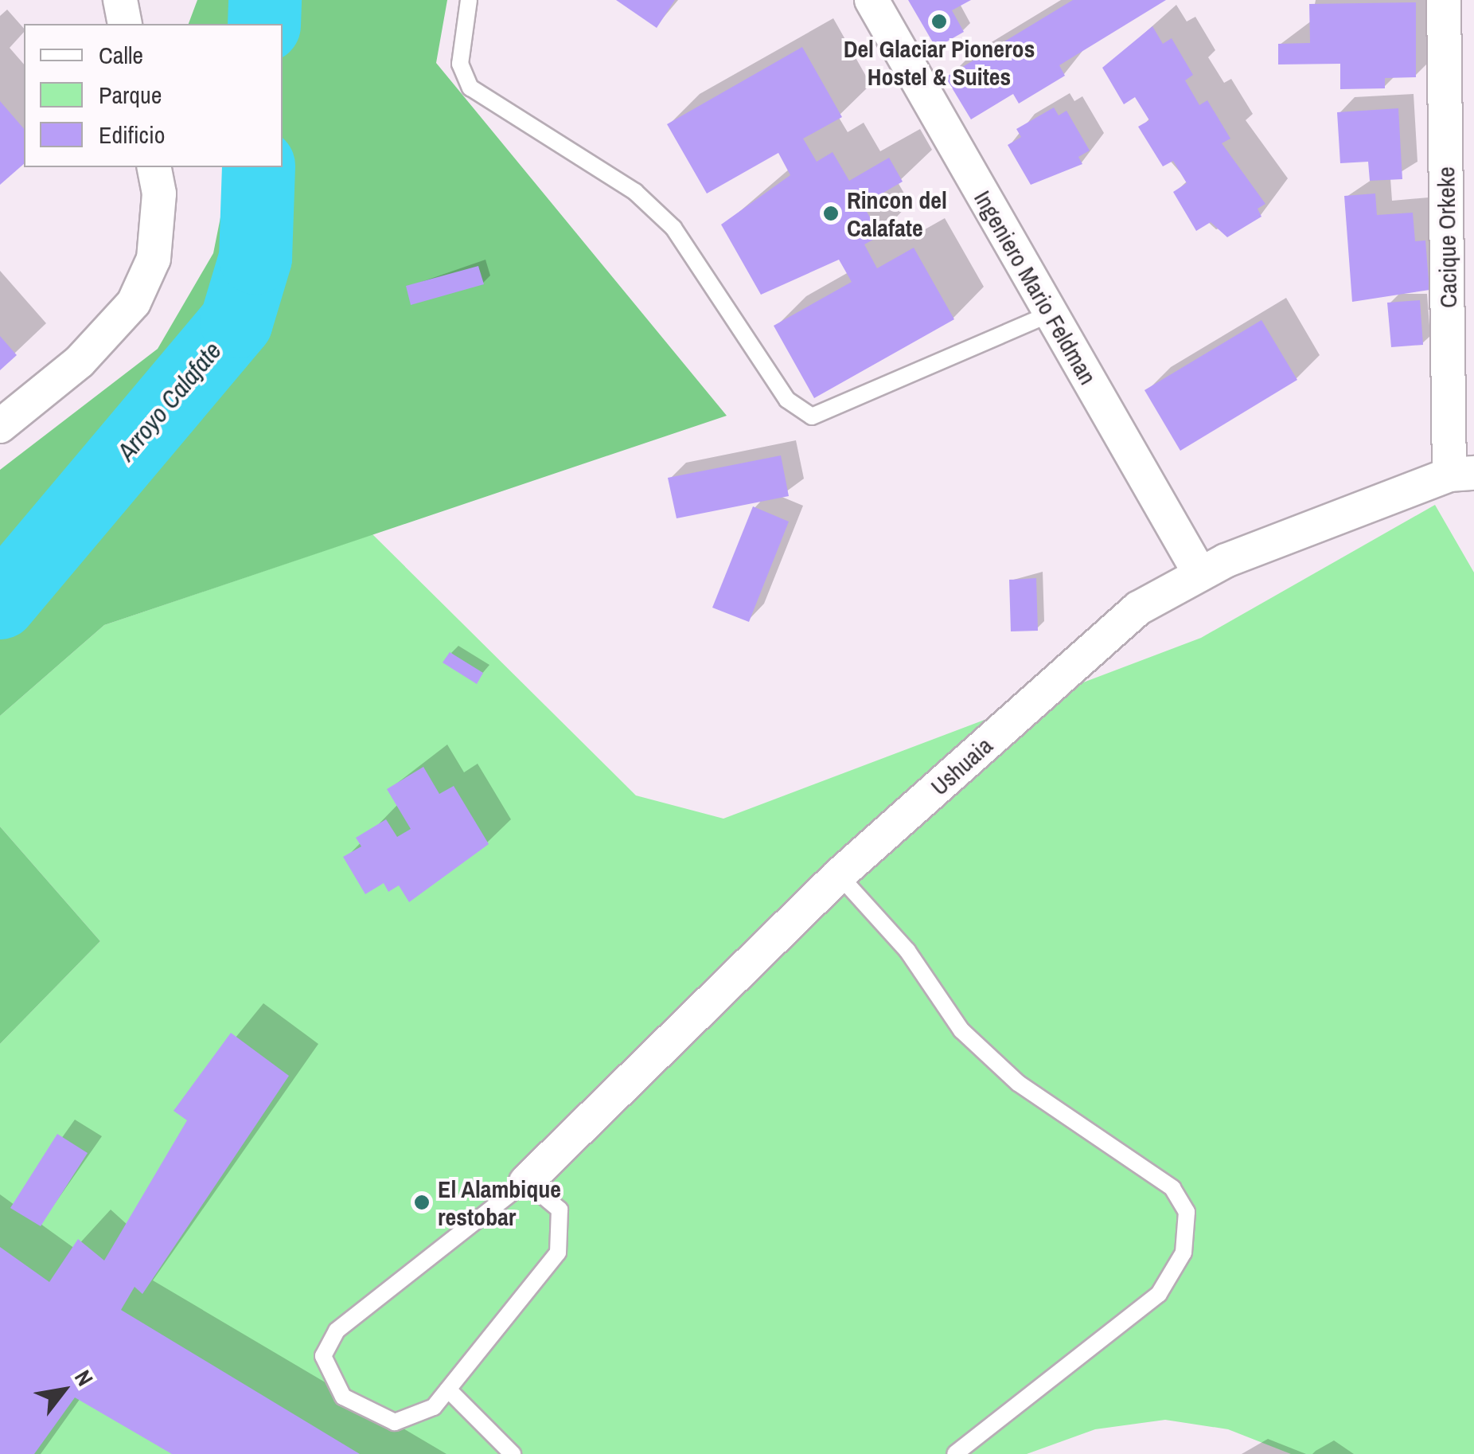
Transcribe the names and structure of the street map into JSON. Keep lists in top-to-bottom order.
{
  "streets": {
    "street": ["Cacique Orkeke", "Ingeniero Mario Feldman", "Ushuaia"]
  },
  "crossings": [
    ["Cacique Orkeke", "Ushuaia"],
    ["Ingeniero Mario Feldman", "Ushuaia"]
  ],
  "water": ["Arroyo Calafate"],
  "places": ["Del Glaciar Pioneros Hostel & Suites", "Rincon del Calafate", "El Alambique restobar"],
  "legend": ["Calle", "Parque", "Edificio"],
  "north": "top right"
}
